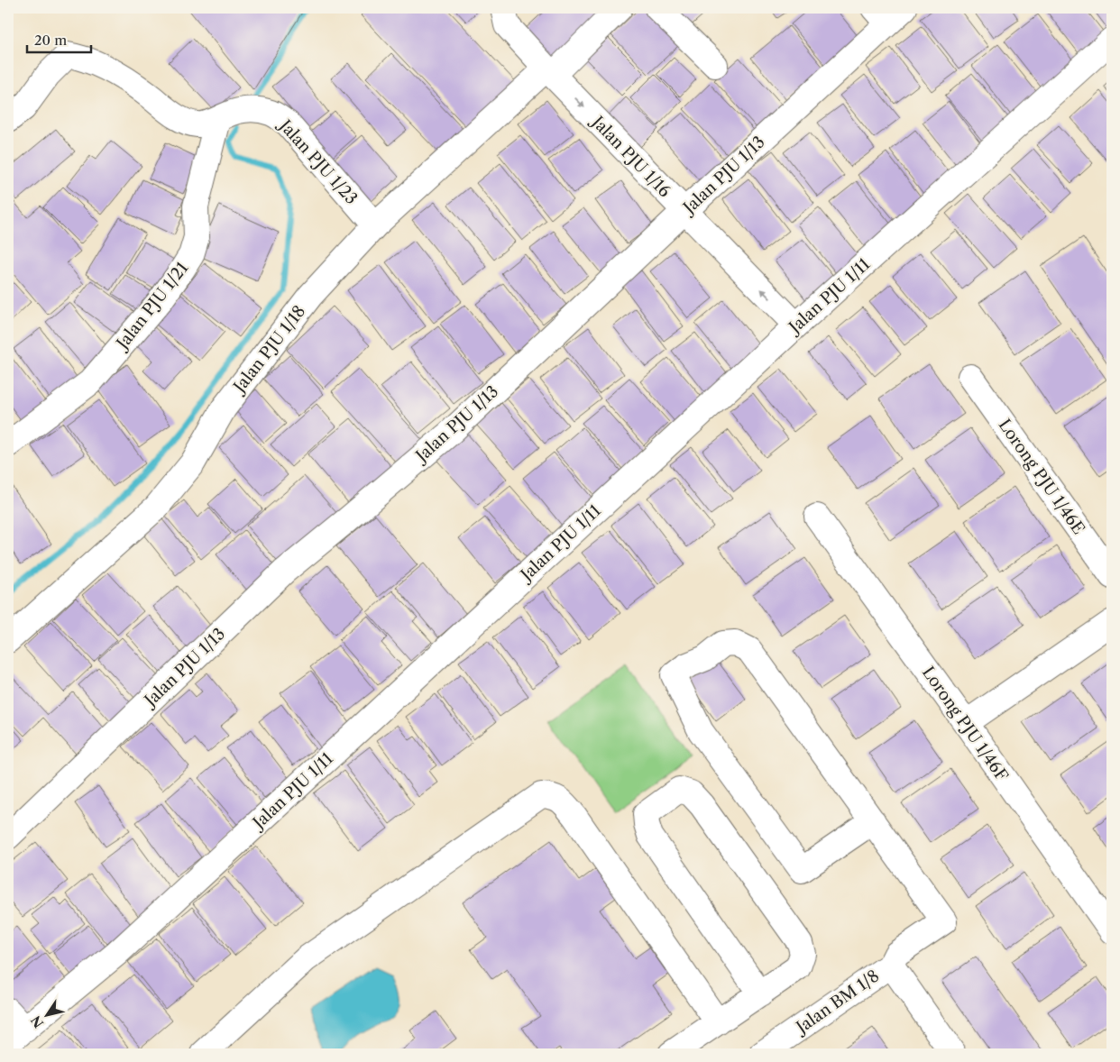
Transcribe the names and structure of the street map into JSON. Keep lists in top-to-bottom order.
{
  "streets": {
    "street": [
      "Jalan PJU 1/16",
      "Jalan PJU 1/23",
      "Jalan PJU 1/13",
      "Jalan PJU 1/11",
      "Jalan PJU 1/21",
      "Jalan PJU 1/18",
      "Lorong PJU 1/46E",
      "Lorong PJU 1/46F",
      "Jalan BM 1/8"
    ]
  },
  "crossings": [
    ["Jalan PJU 1/16", "Jalan PJU 1/13"],
    ["Jalan PJU 1/16", "Jalan PJU 1/11"],
    ["Jalan PJU 1/16", "Jalan PJU 1/18"],
    ["Jalan PJU 1/23", "Jalan PJU 1/21"],
    ["Jalan PJU 1/23", "Jalan PJU 1/18"]
  ],
  "scale_bar": "20 m",
  "north": "bottom left"
}
